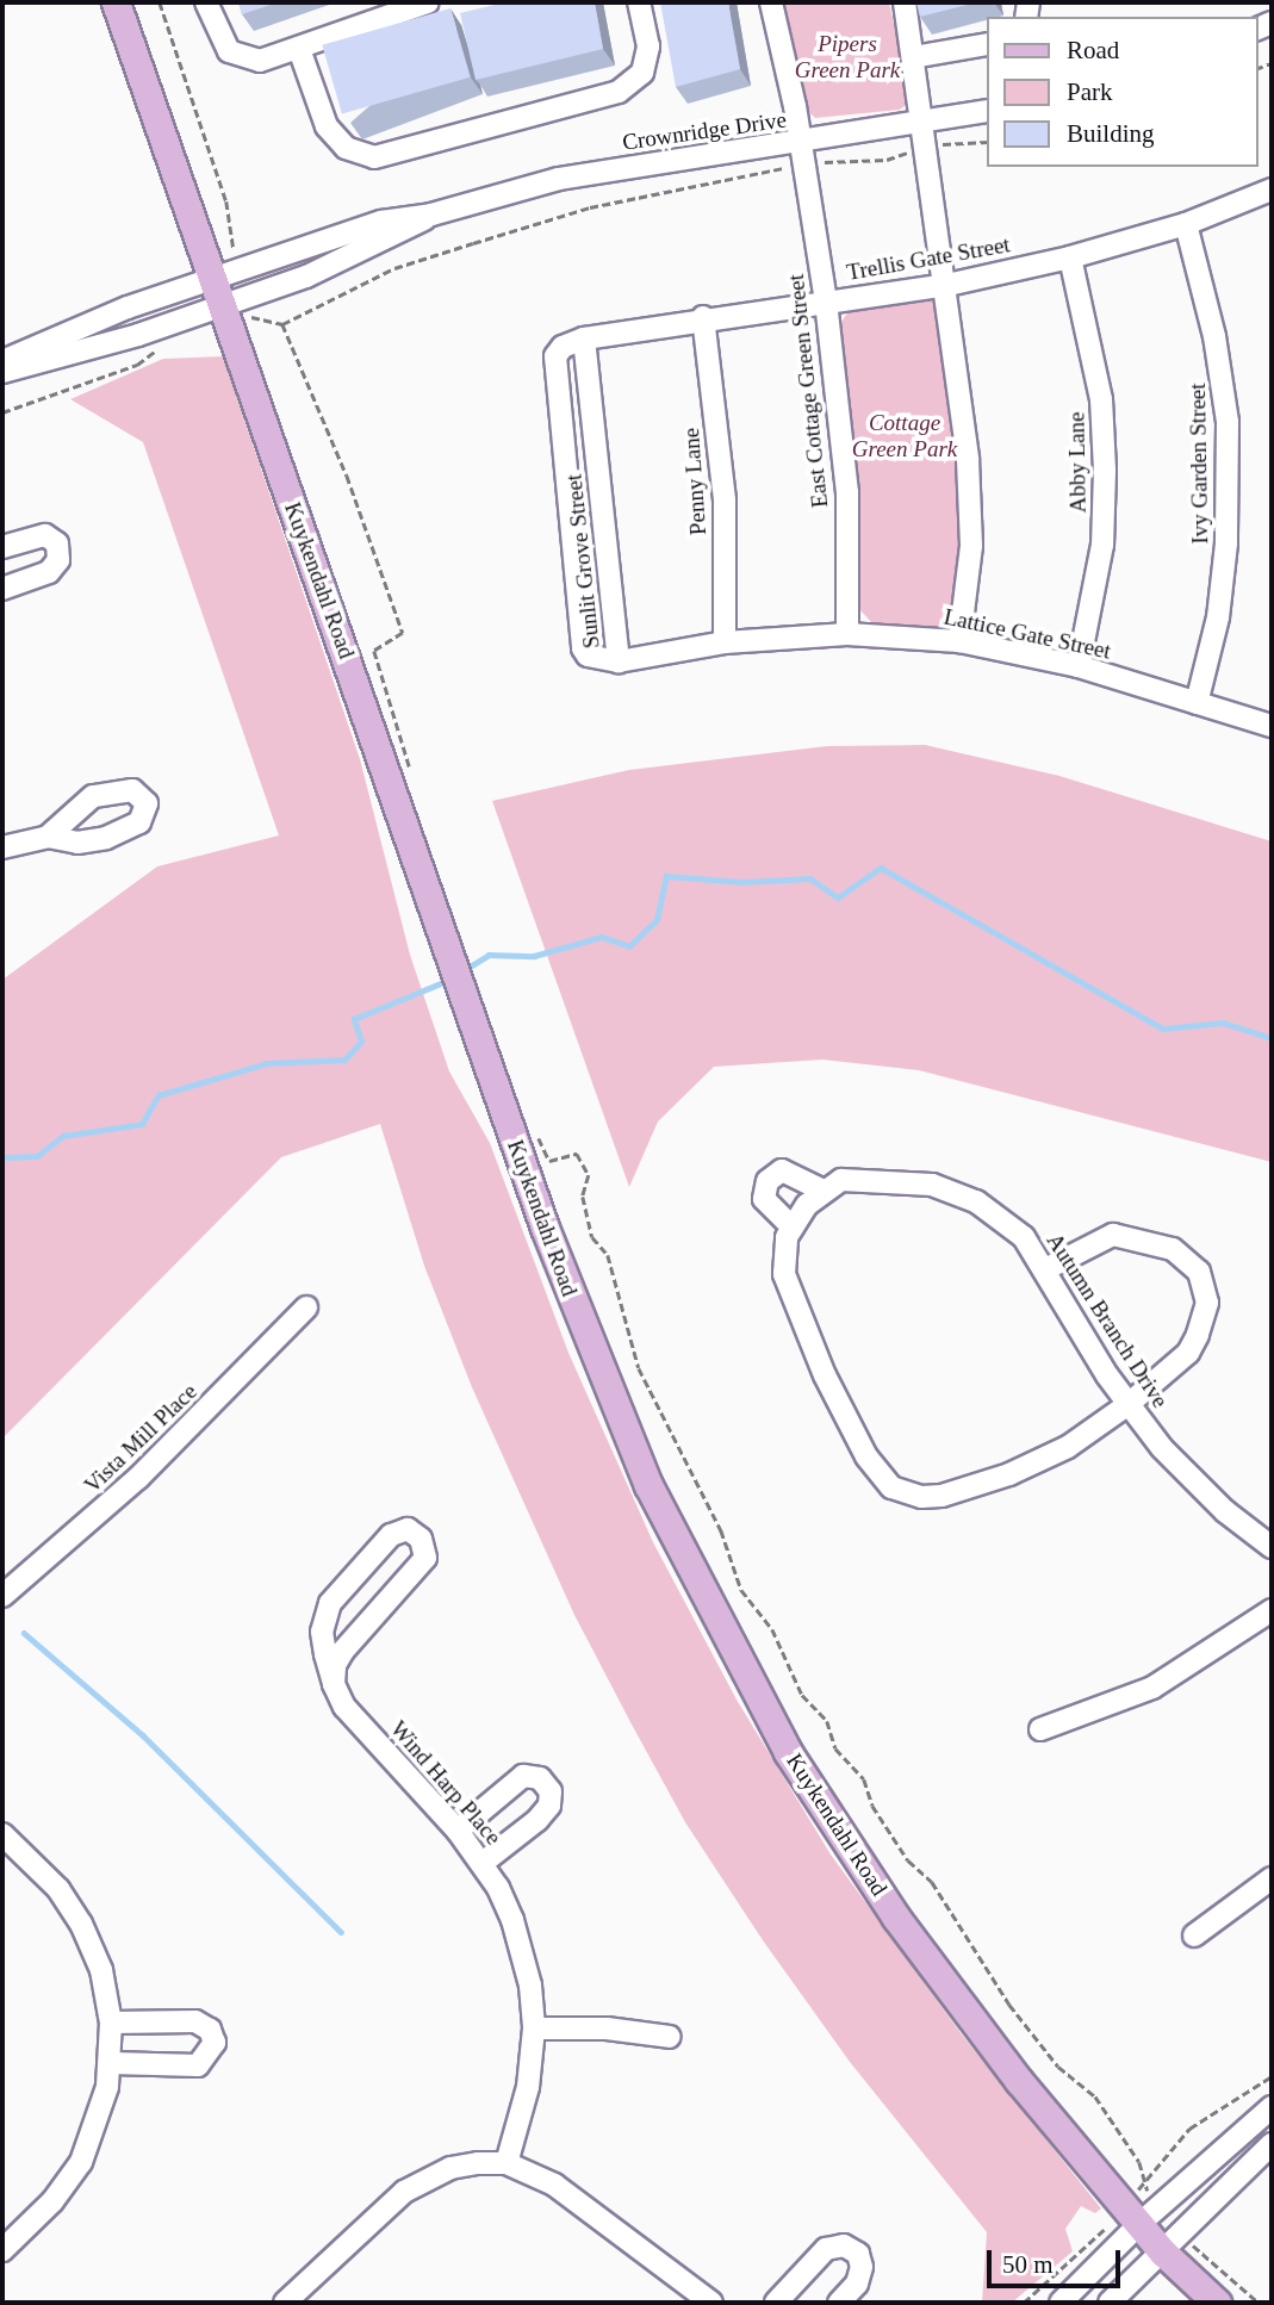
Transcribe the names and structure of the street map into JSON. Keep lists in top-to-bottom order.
{
  "streets": {
    "main road": ["Kuykendahl Road"],
    "street": [
      "Crownridge Drive",
      "Trellis Gate Street",
      "East Cottage Green Street",
      "Abby Lane",
      "Ivy Garden Street",
      "Penny Lane",
      "Sunlit Grove Street",
      "Lattice Gate Street",
      "Autumn Branch Drive",
      "Vista Mill Place",
      "Wind Harp Place"
    ]
  },
  "crossings": [
    ["Crownridge Drive", "East Cottage Green Street"],
    ["Crownridge Drive", "Kuykendahl Road"],
    ["Trellis Gate Street", "East Cottage Green Street"],
    ["Trellis Gate Street", "Abby Lane"],
    ["Trellis Gate Street", "Ivy Garden Street"],
    ["Trellis Gate Street", "Penny Lane"],
    ["Trellis Gate Street", "Sunlit Grove Street"],
    ["East Cottage Green Street", "Lattice Gate Street"],
    ["Abby Lane", "Lattice Gate Street"],
    ["Ivy Garden Street", "Lattice Gate Street"],
    ["Penny Lane", "Lattice Gate Street"],
    ["Sunlit Grove Street", "Lattice Gate Street"]
  ],
  "parks": ["Pipers Green Park", "Cottage Green Park"],
  "legend": ["Road", "Park", "Building"],
  "scale_bar": "50 m"
}
